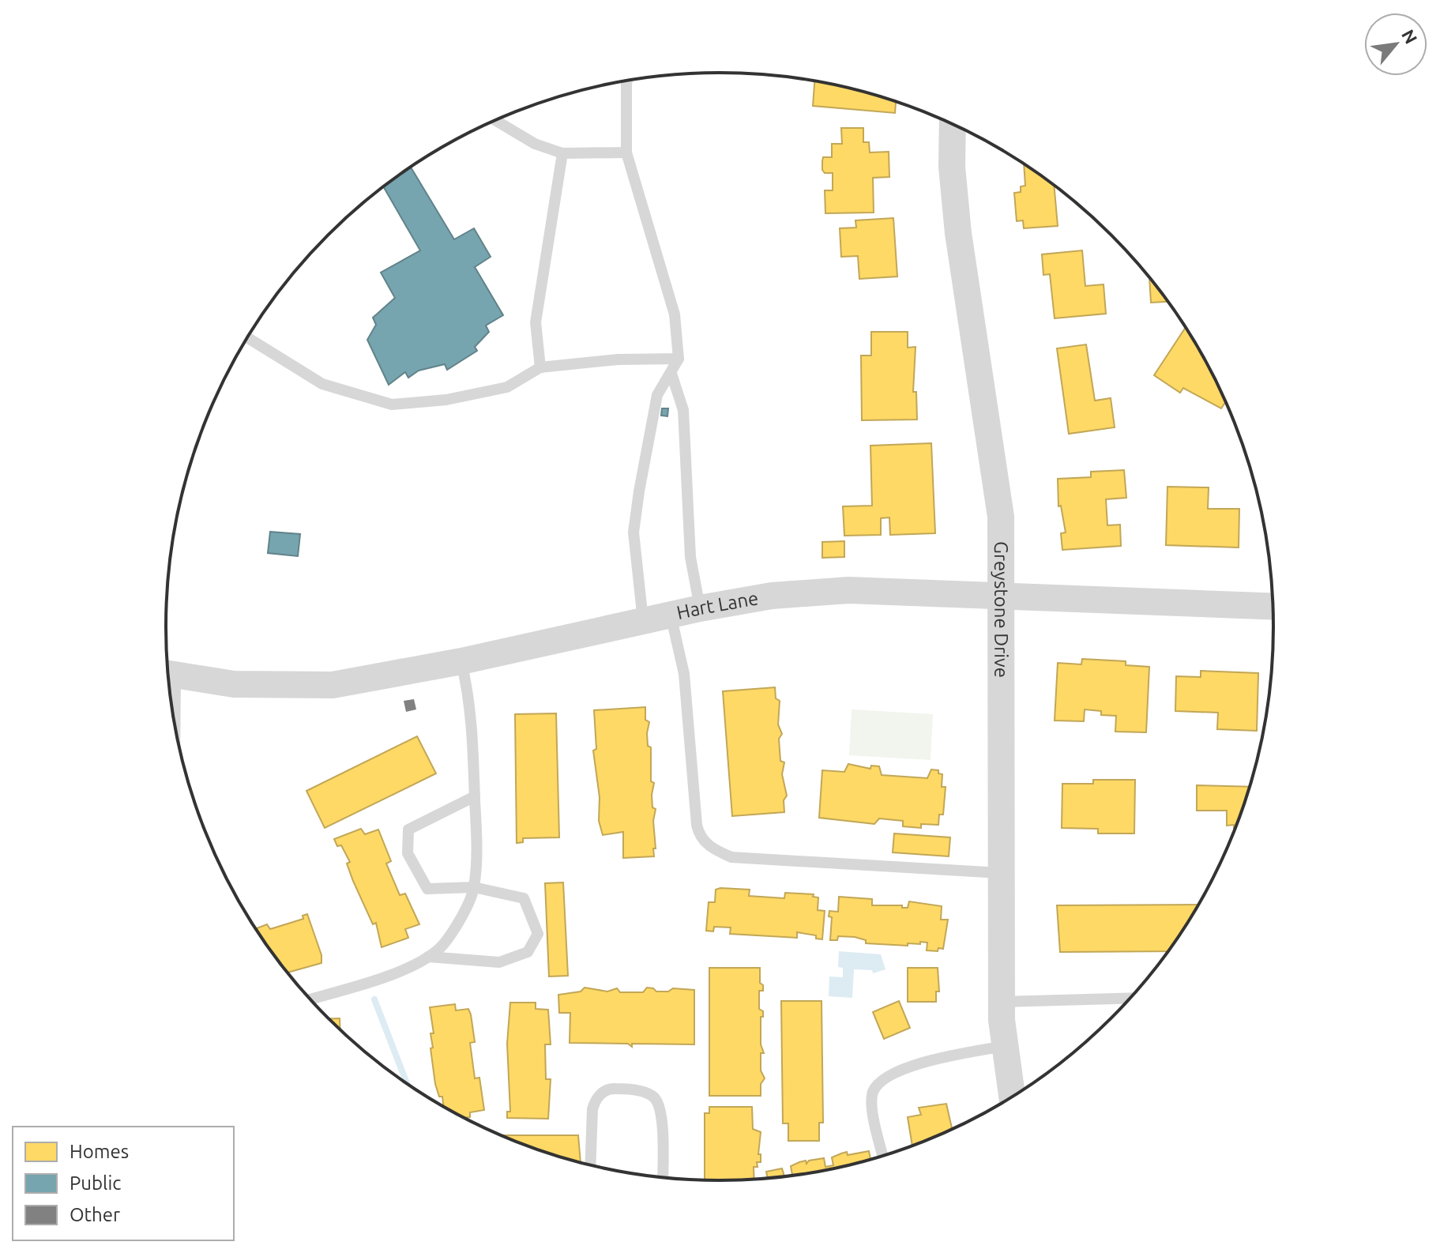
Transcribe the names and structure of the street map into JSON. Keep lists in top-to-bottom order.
{
  "streets": {
    "street": ["Hart Lane", "Greystone Drive"]
  },
  "crossings": [
    ["Hart Lane", "Greystone Drive"]
  ],
  "legend": ["Homes", "Public", "Other"],
  "north": "top right"
}
